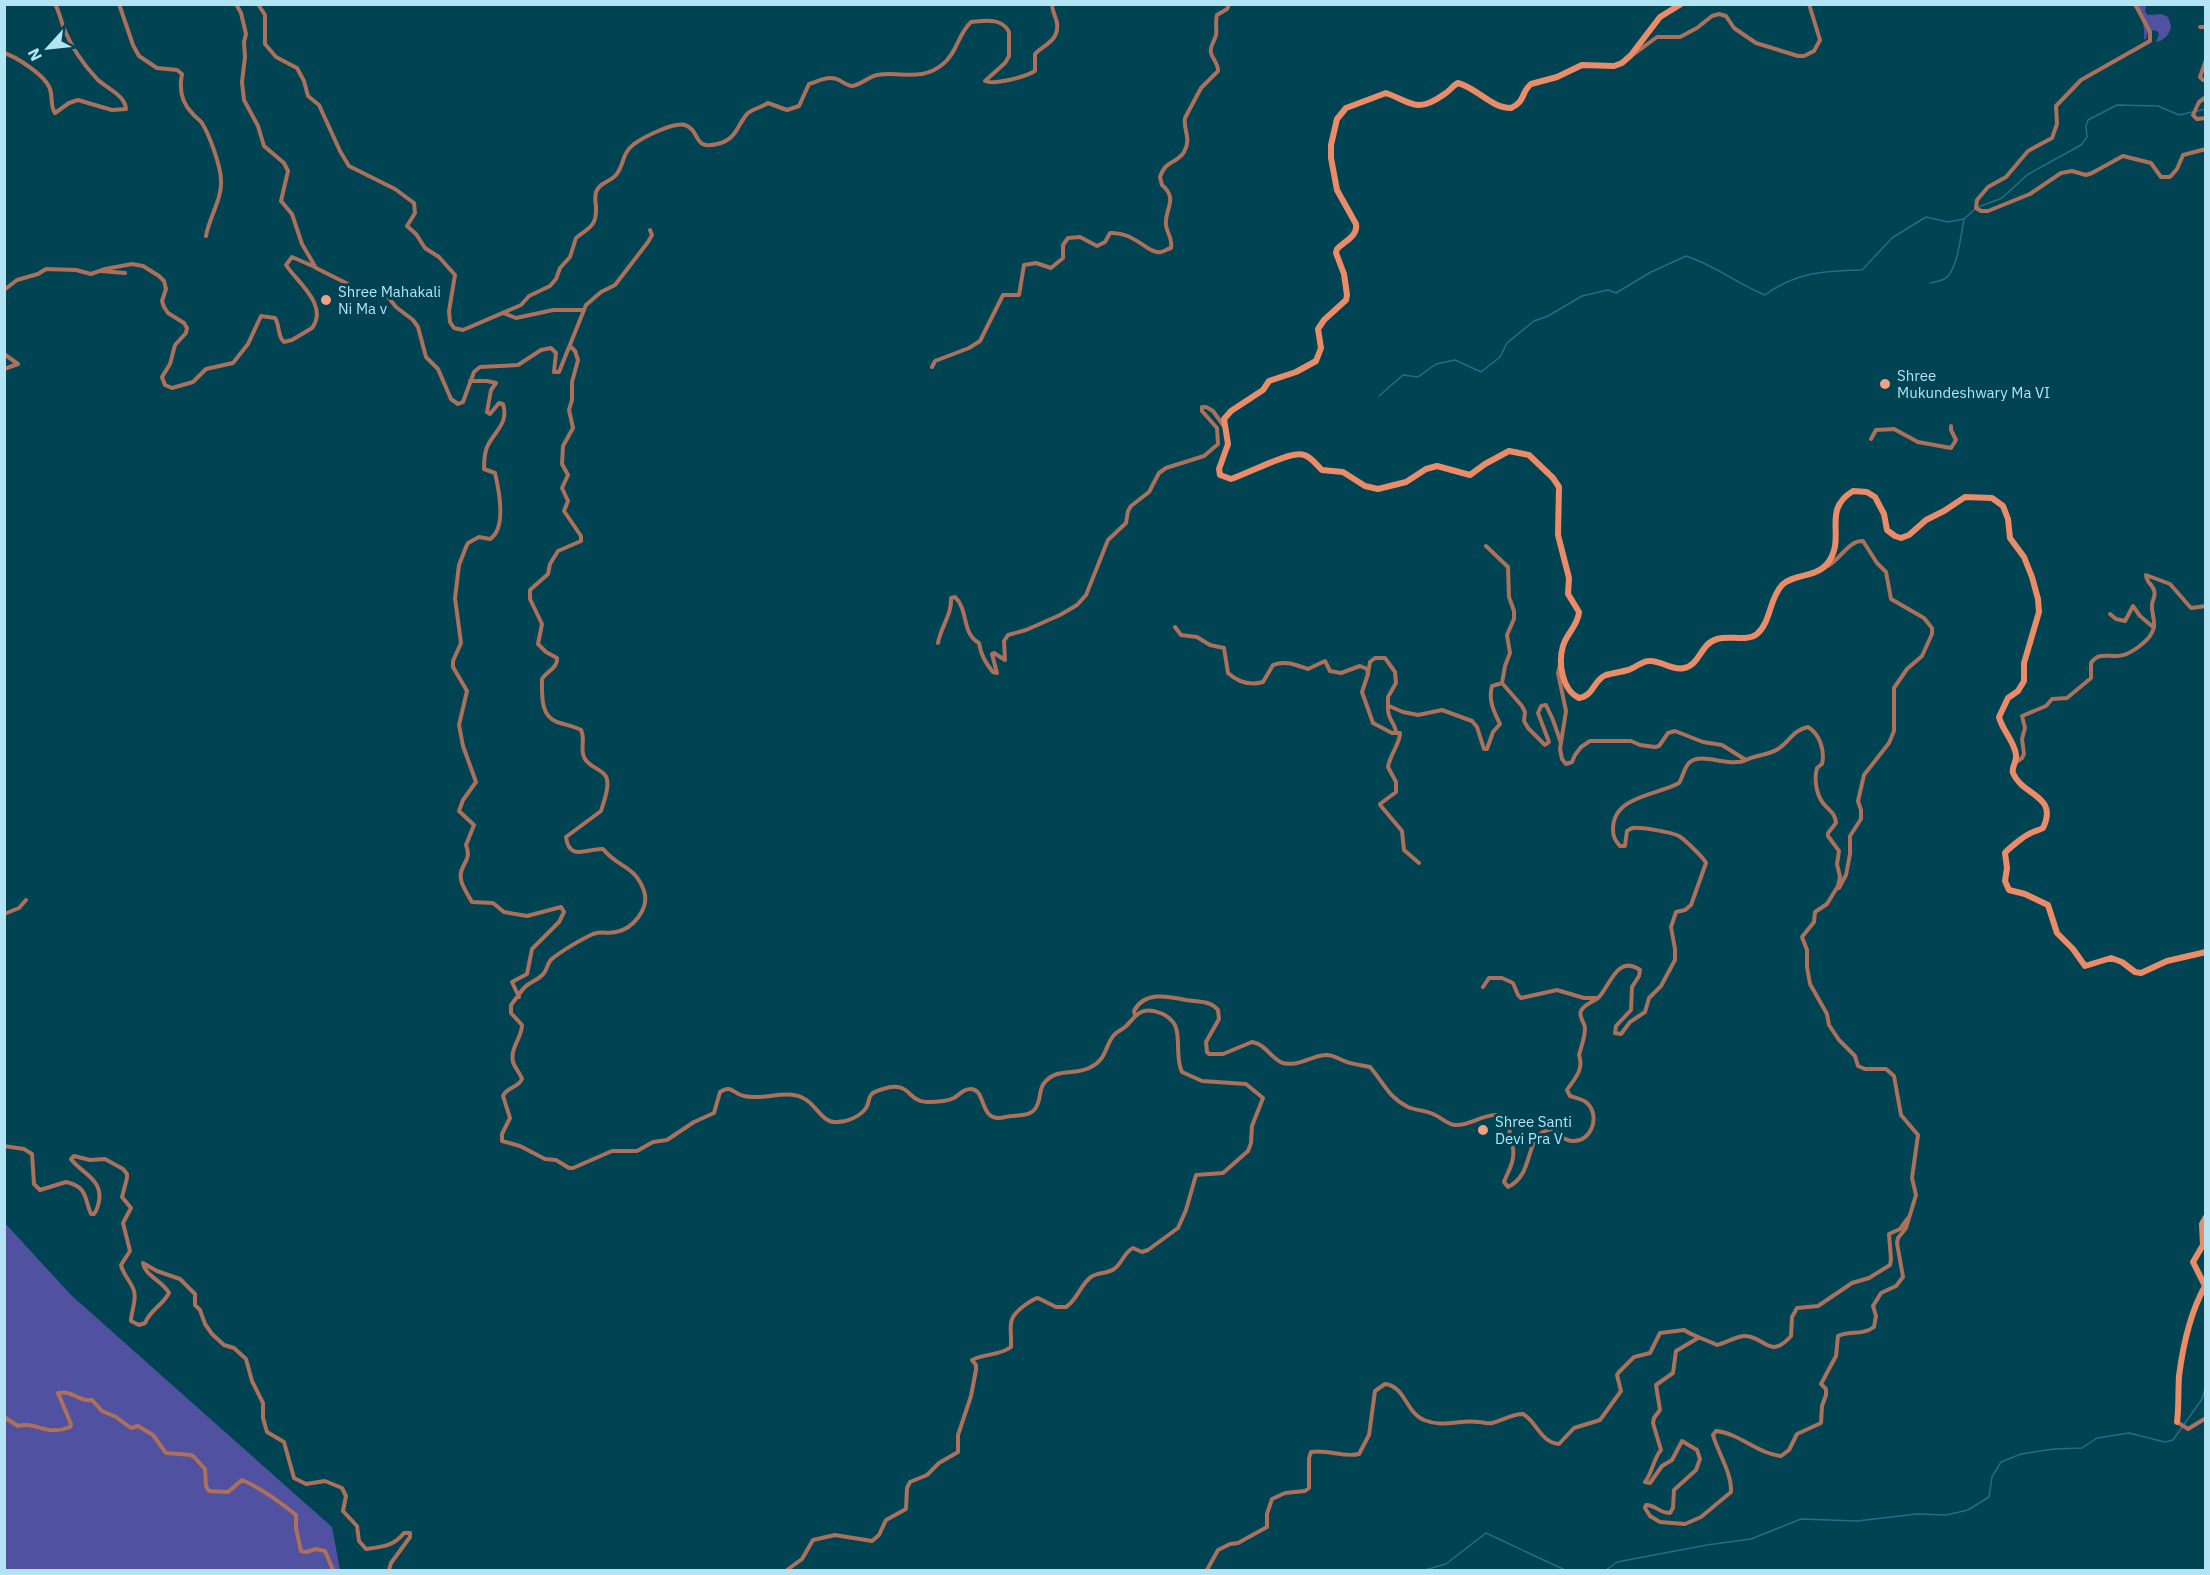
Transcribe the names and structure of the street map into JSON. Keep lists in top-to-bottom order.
{
  "places": ["Shree Mahakali Ni Ma v", "Shree Mukundeshwary Ma VI", "Shree Santi Devi Pra V"],
  "north": "bottom left"
}
